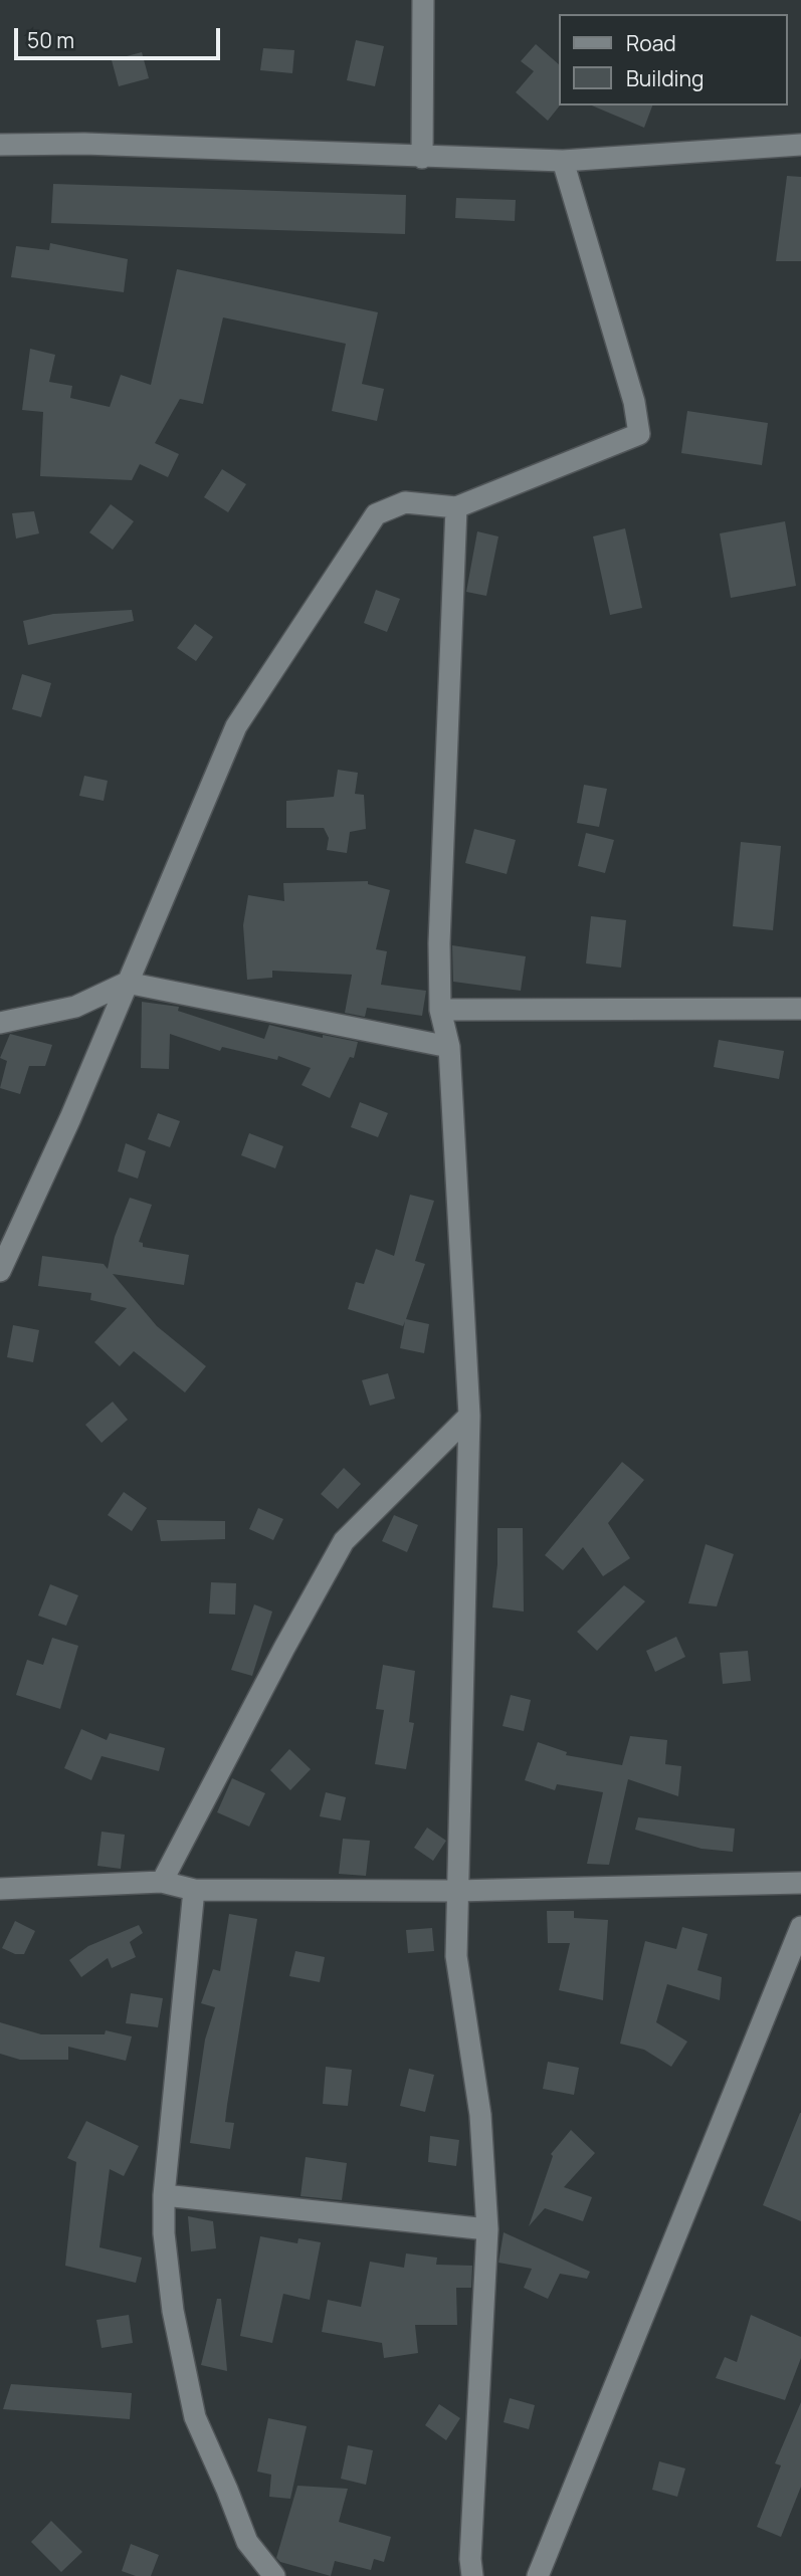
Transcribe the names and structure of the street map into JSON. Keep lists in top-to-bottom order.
{
  "legend": ["Road", "Building"],
  "scale_bar": "50 m"
}
